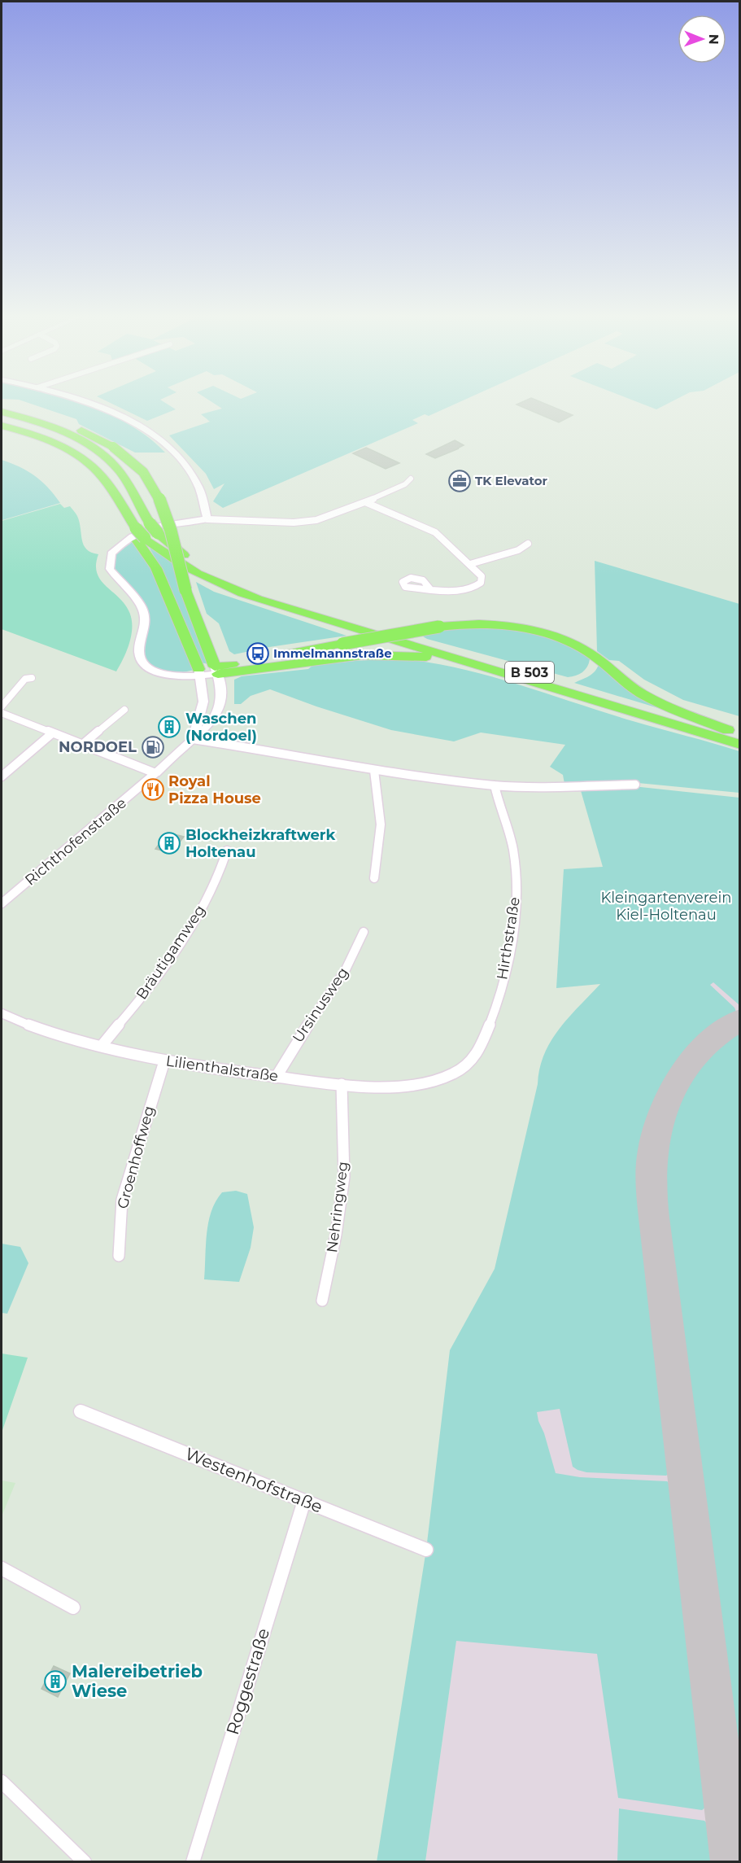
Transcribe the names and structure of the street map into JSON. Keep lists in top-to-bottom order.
{
  "streets": {
    "highway": ["B 503"],
    "street": [
      "Richthofenstraße",
      "Hirthstraße",
      "Bräutigamweg",
      "Ursinusweg",
      "Lilienthalstraße",
      "Groenhoffweg",
      "Nehringweg",
      "Westenhofstraße",
      "Roggestraße"
    ]
  },
  "crossings": [
    ["B 503", "Richthofenstraße"],
    ["Hirthstraße", "Lilienthalstraße"],
    ["Bräutigamweg", "Lilienthalstraße"],
    ["Ursinusweg", "Lilienthalstraße"],
    ["Lilienthalstraße", "Groenhoffweg"],
    ["Lilienthalstraße", "Nehringweg"],
    ["Westenhofstraße", "Roggestraße"]
  ],
  "parks": ["Kleingartenverein Kiel-Holtenau"],
  "places": {
    "office": ["TK Elevator"],
    "bus stop": ["Immelmannstraße"],
    "building": ["Waschen (Nordoel)", "Blockheizkraftwerk Holtenau", "Malereibetrieb Wiese"],
    "fuel station": ["NORDOEL"],
    "restaurant": ["Royal Pizza House"]
  },
  "north": "right"
}
